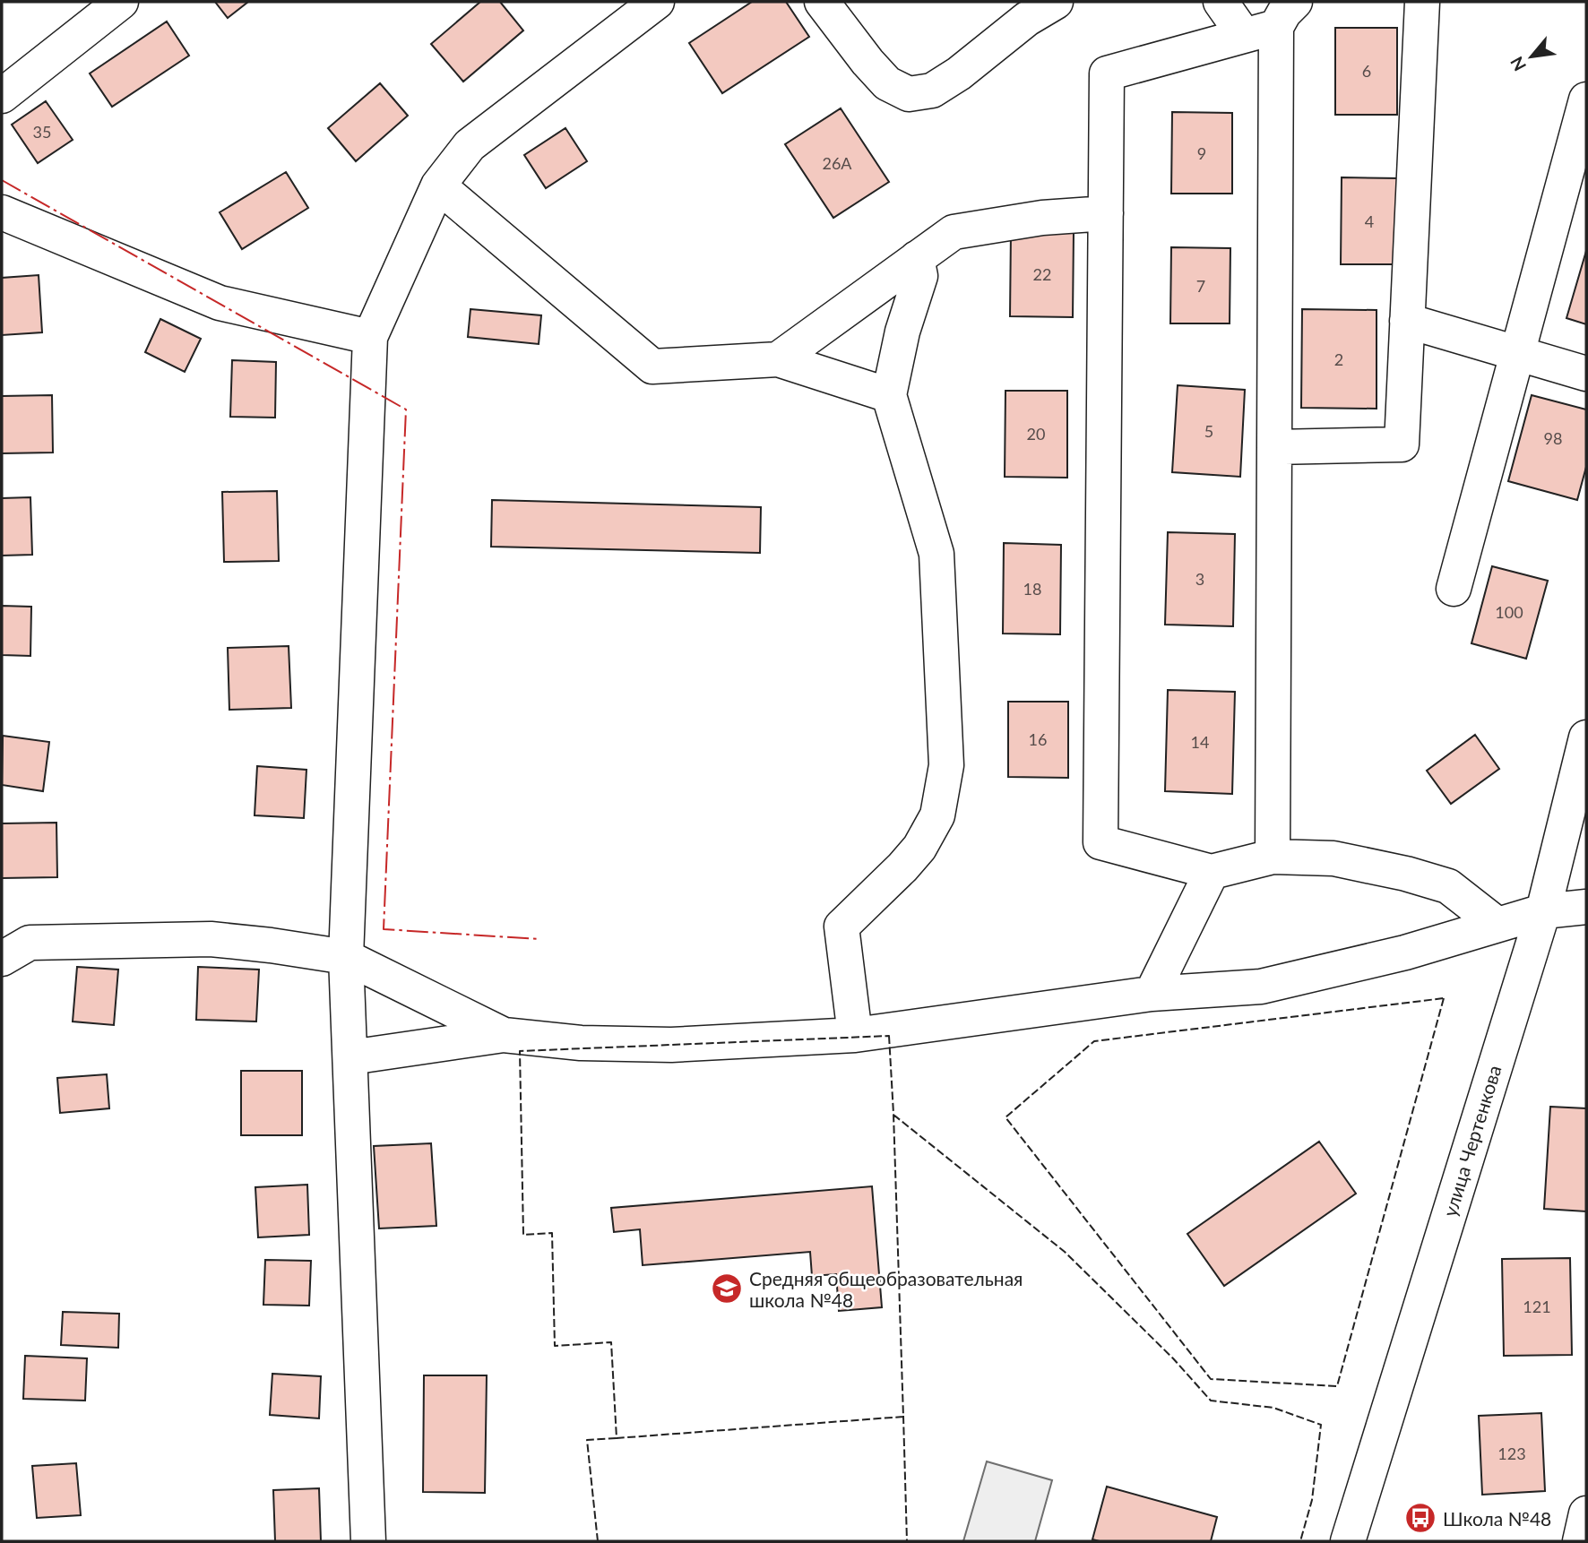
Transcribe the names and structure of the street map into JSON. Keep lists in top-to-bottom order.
{
  "streets": {
    "street": ["улица Чертенкова"]
  },
  "places": {
    "school or university": ["Средняя общеобразовательная школа №48"],
    "bus stop": ["Школа №48"]
  },
  "house_numbers": [
    "6",
    "35",
    "9",
    "26А",
    "4",
    "22",
    "7",
    "2",
    "5",
    "20",
    "98",
    "3",
    "18",
    "100",
    "16",
    "14",
    "121",
    "123"
  ],
  "north": "bottom left"
}
